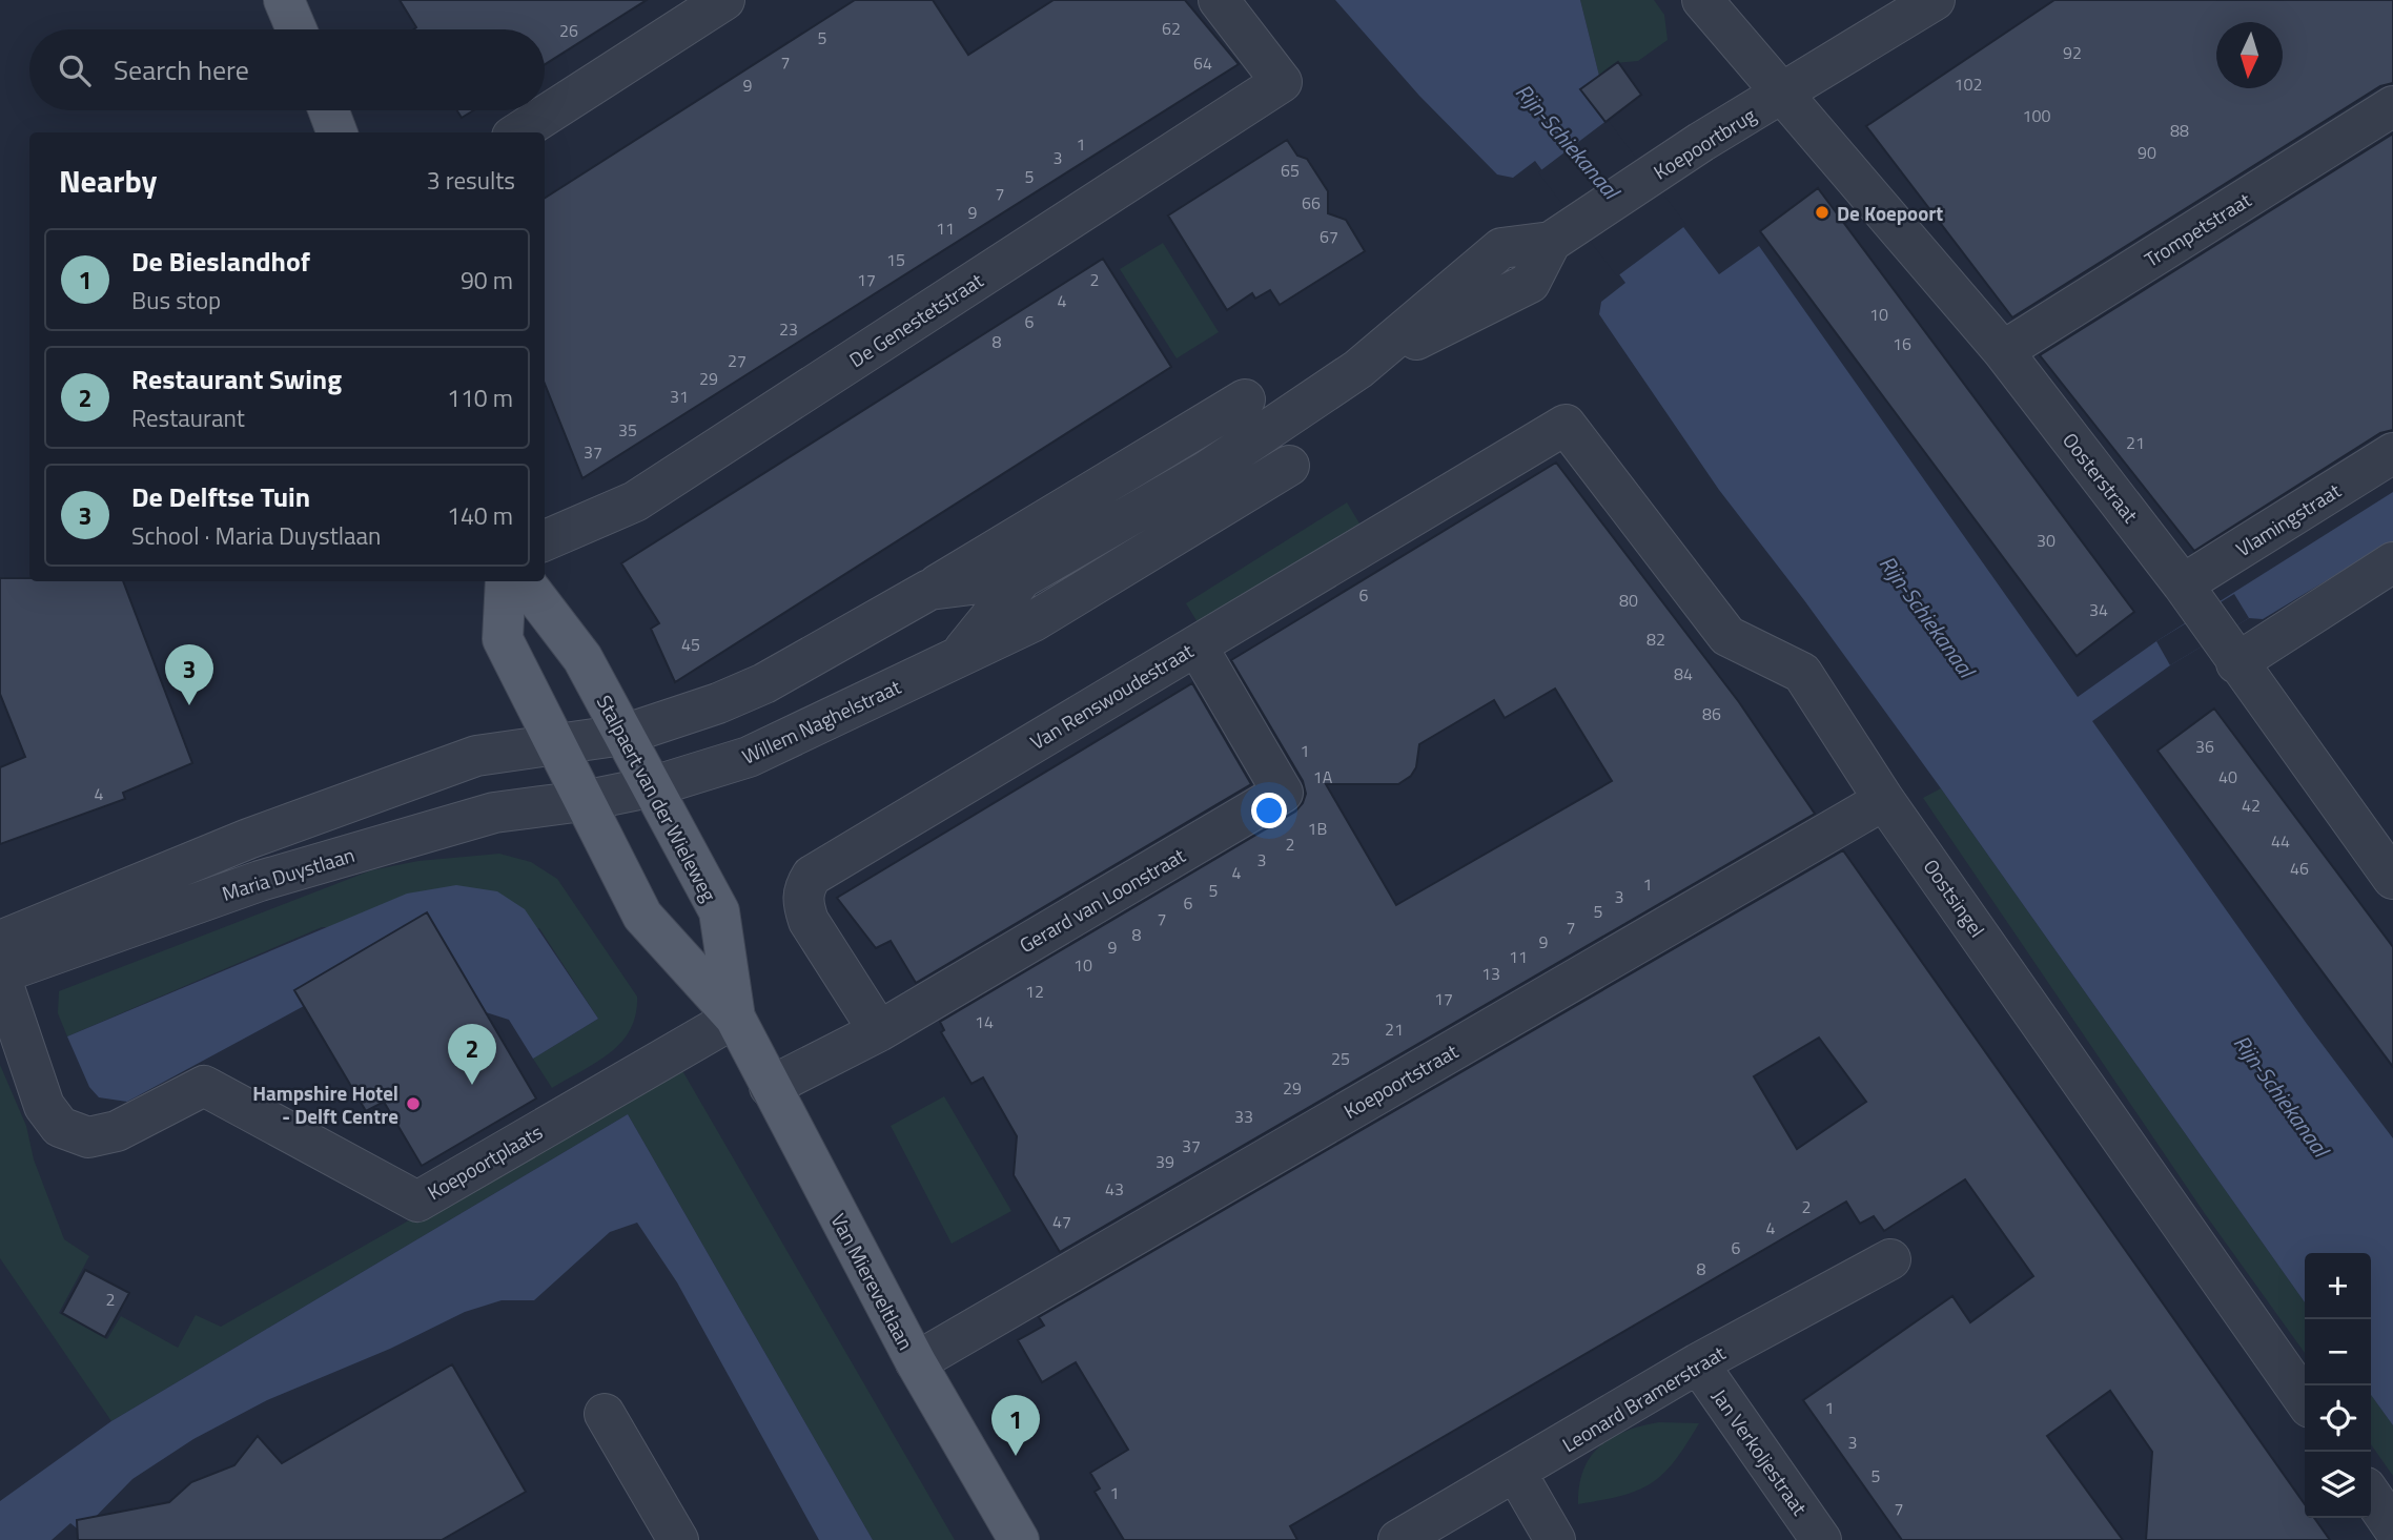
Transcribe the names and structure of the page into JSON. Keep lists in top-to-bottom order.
{
  "streets": {
    "main road": ["Stalpaert van der Wieleweg", "Van Miereveltlaan"],
    "street": [
      "Koepoortbrug",
      "Trompetstraat",
      "De Genestetstraat",
      "Oosterstraat",
      "Vlamingstraat",
      "Van Renswoudestraat",
      "Willem Naghelstraat",
      "Maria Duystlaan",
      "Oostsingel",
      "Gerard van Loonstraat",
      "Koepoortstraat",
      "Koepoortplaats",
      "Leonard Bramerstraat",
      "Jan Verkoljestraat"
    ]
  },
  "crossings": [
    ["Koepoortbrug", "Oosterstraat"],
    ["Koepoortbrug", "Willem Naghelstraat"],
    ["Trompetstraat", "Oosterstraat"],
    ["Oosterstraat", "Vlamingstraat"],
    ["Van Renswoudestraat", "Oostsingel"],
    ["Van Renswoudestraat", "Gerard van Loonstraat"],
    ["Willem Naghelstraat", "Stalpaert van der Wieleweg"],
    ["Willem Naghelstraat", "Maria Duystlaan"],
    ["Stalpaert van der Wieleweg", "Koepoortplaats"],
    ["Stalpaert van der Wieleweg", "Van Miereveltlaan"],
    ["Maria Duystlaan", "Koepoortplaats"],
    ["Oostsingel", "Koepoortstraat"],
    ["Gerard van Loonstraat", "Van Miereveltlaan"],
    ["Koepoortstraat", "Van Miereveltlaan"],
    ["Koepoortplaats", "Van Miereveltlaan"],
    ["Leonard Bramerstraat", "Jan Verkoljestraat"]
  ],
  "water": ["Rijn-Schiekanaal"],
  "places": ["De Koepoort", "Hampshire Hotel - Delft Centre"],
  "house_numbers": [
    "62",
    "26",
    "5",
    "92",
    "7",
    "64",
    "102",
    "9",
    "100",
    "88",
    "1",
    "90",
    "3",
    "65",
    "5",
    "7",
    "66",
    "9",
    "11",
    "67",
    "15",
    "17",
    "2",
    "4",
    "10",
    "6",
    "23",
    "8",
    "16",
    "27",
    "29",
    "31",
    "35",
    "21",
    "37",
    "30",
    "6",
    "80",
    "34",
    "82",
    "45",
    "84",
    "86",
    "36",
    "1",
    "1A",
    "40",
    "4",
    "42",
    "1B",
    "44",
    "2",
    "3",
    "46",
    "4",
    "1",
    "5",
    "3",
    "6",
    "5",
    "7",
    "7",
    "8",
    "9",
    "9",
    "11",
    "10",
    "13",
    "12",
    "17",
    "14",
    "21",
    "25",
    "29",
    "33",
    "37",
    "39",
    "43",
    "2",
    "47",
    "4",
    "6",
    "8",
    "2",
    "1",
    "3",
    "5",
    "1",
    "7"
  ],
  "north": "bottom",
  "page": {
    "search": "Search here",
    "heading": ["Nearby", "3 results"],
    "list": [
      {
        "mark": "1",
        "name": "De Bieslandhof",
        "note": "Bus stop",
        "value": "90 m"
      },
      {
        "mark": "2",
        "name": "Restaurant Swing",
        "note": "Restaurant",
        "value": "110 m"
      },
      {
        "mark": "3",
        "name": "De Delftse Tuin",
        "note": "School · Maria Duystlaan",
        "value": "140 m"
      }
    ],
    "pins": ["3", "2", "1"],
    "map_buttons": ["+", "−"]
  }
}
